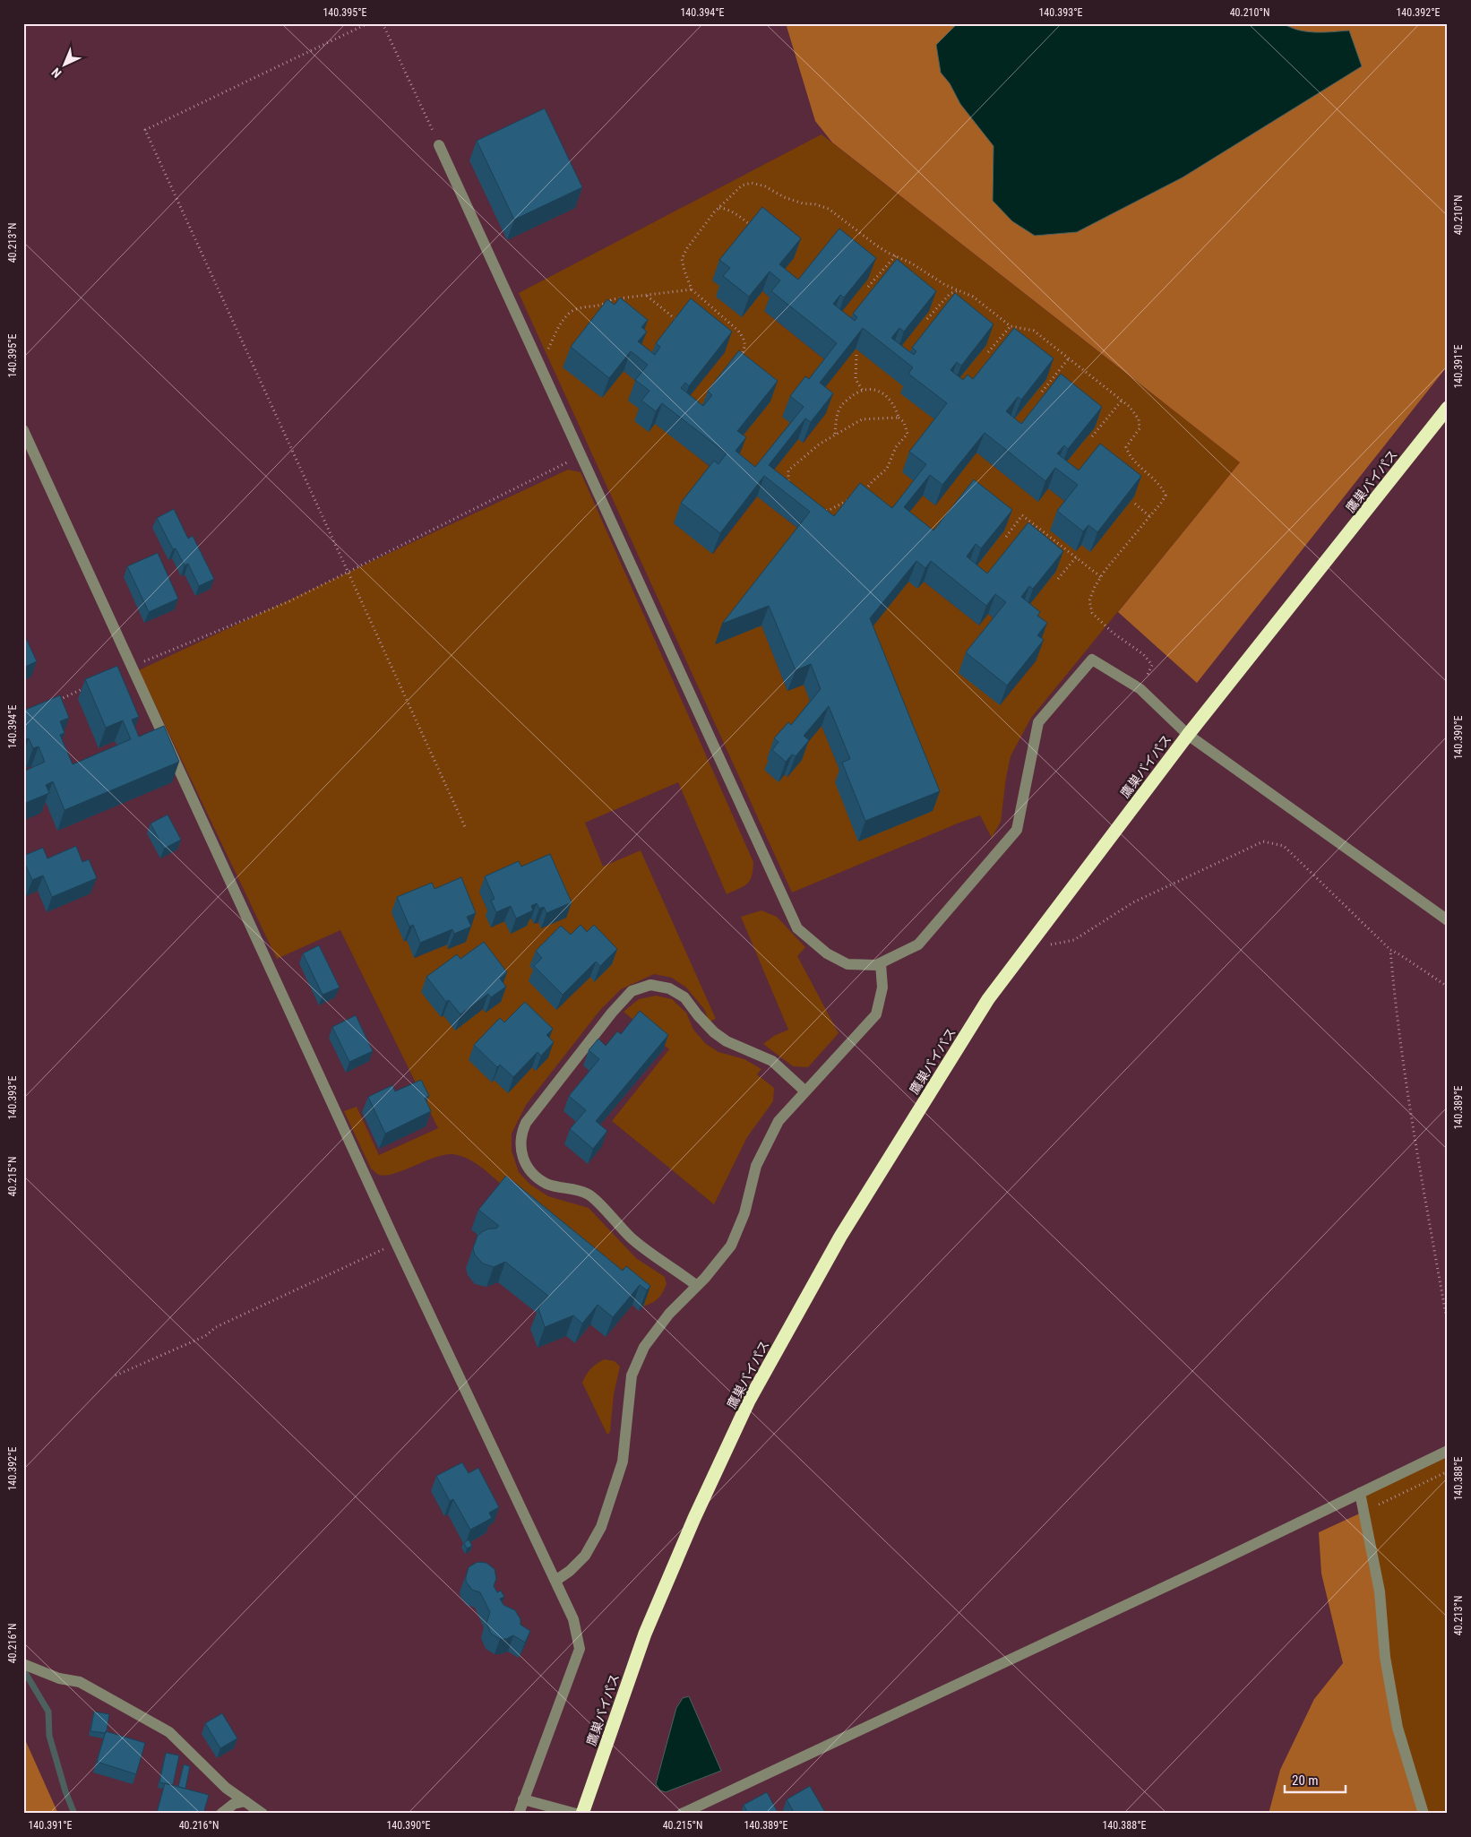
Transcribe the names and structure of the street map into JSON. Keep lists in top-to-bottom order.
{
  "streets": {
    "highway": ["鷹巣バイパス"]
  },
  "scale_bar": "20 m",
  "north": "bottom left",
  "coordinates": [
    "140.395°E",
    "140.394°E",
    "140.393°E",
    "40.210°N",
    "140.392°E",
    "40.213°N",
    "140.391°E",
    "140.390°E",
    "140.389°E",
    "40.215°N",
    "140.388°E",
    "40.216°N"
  ]
}
